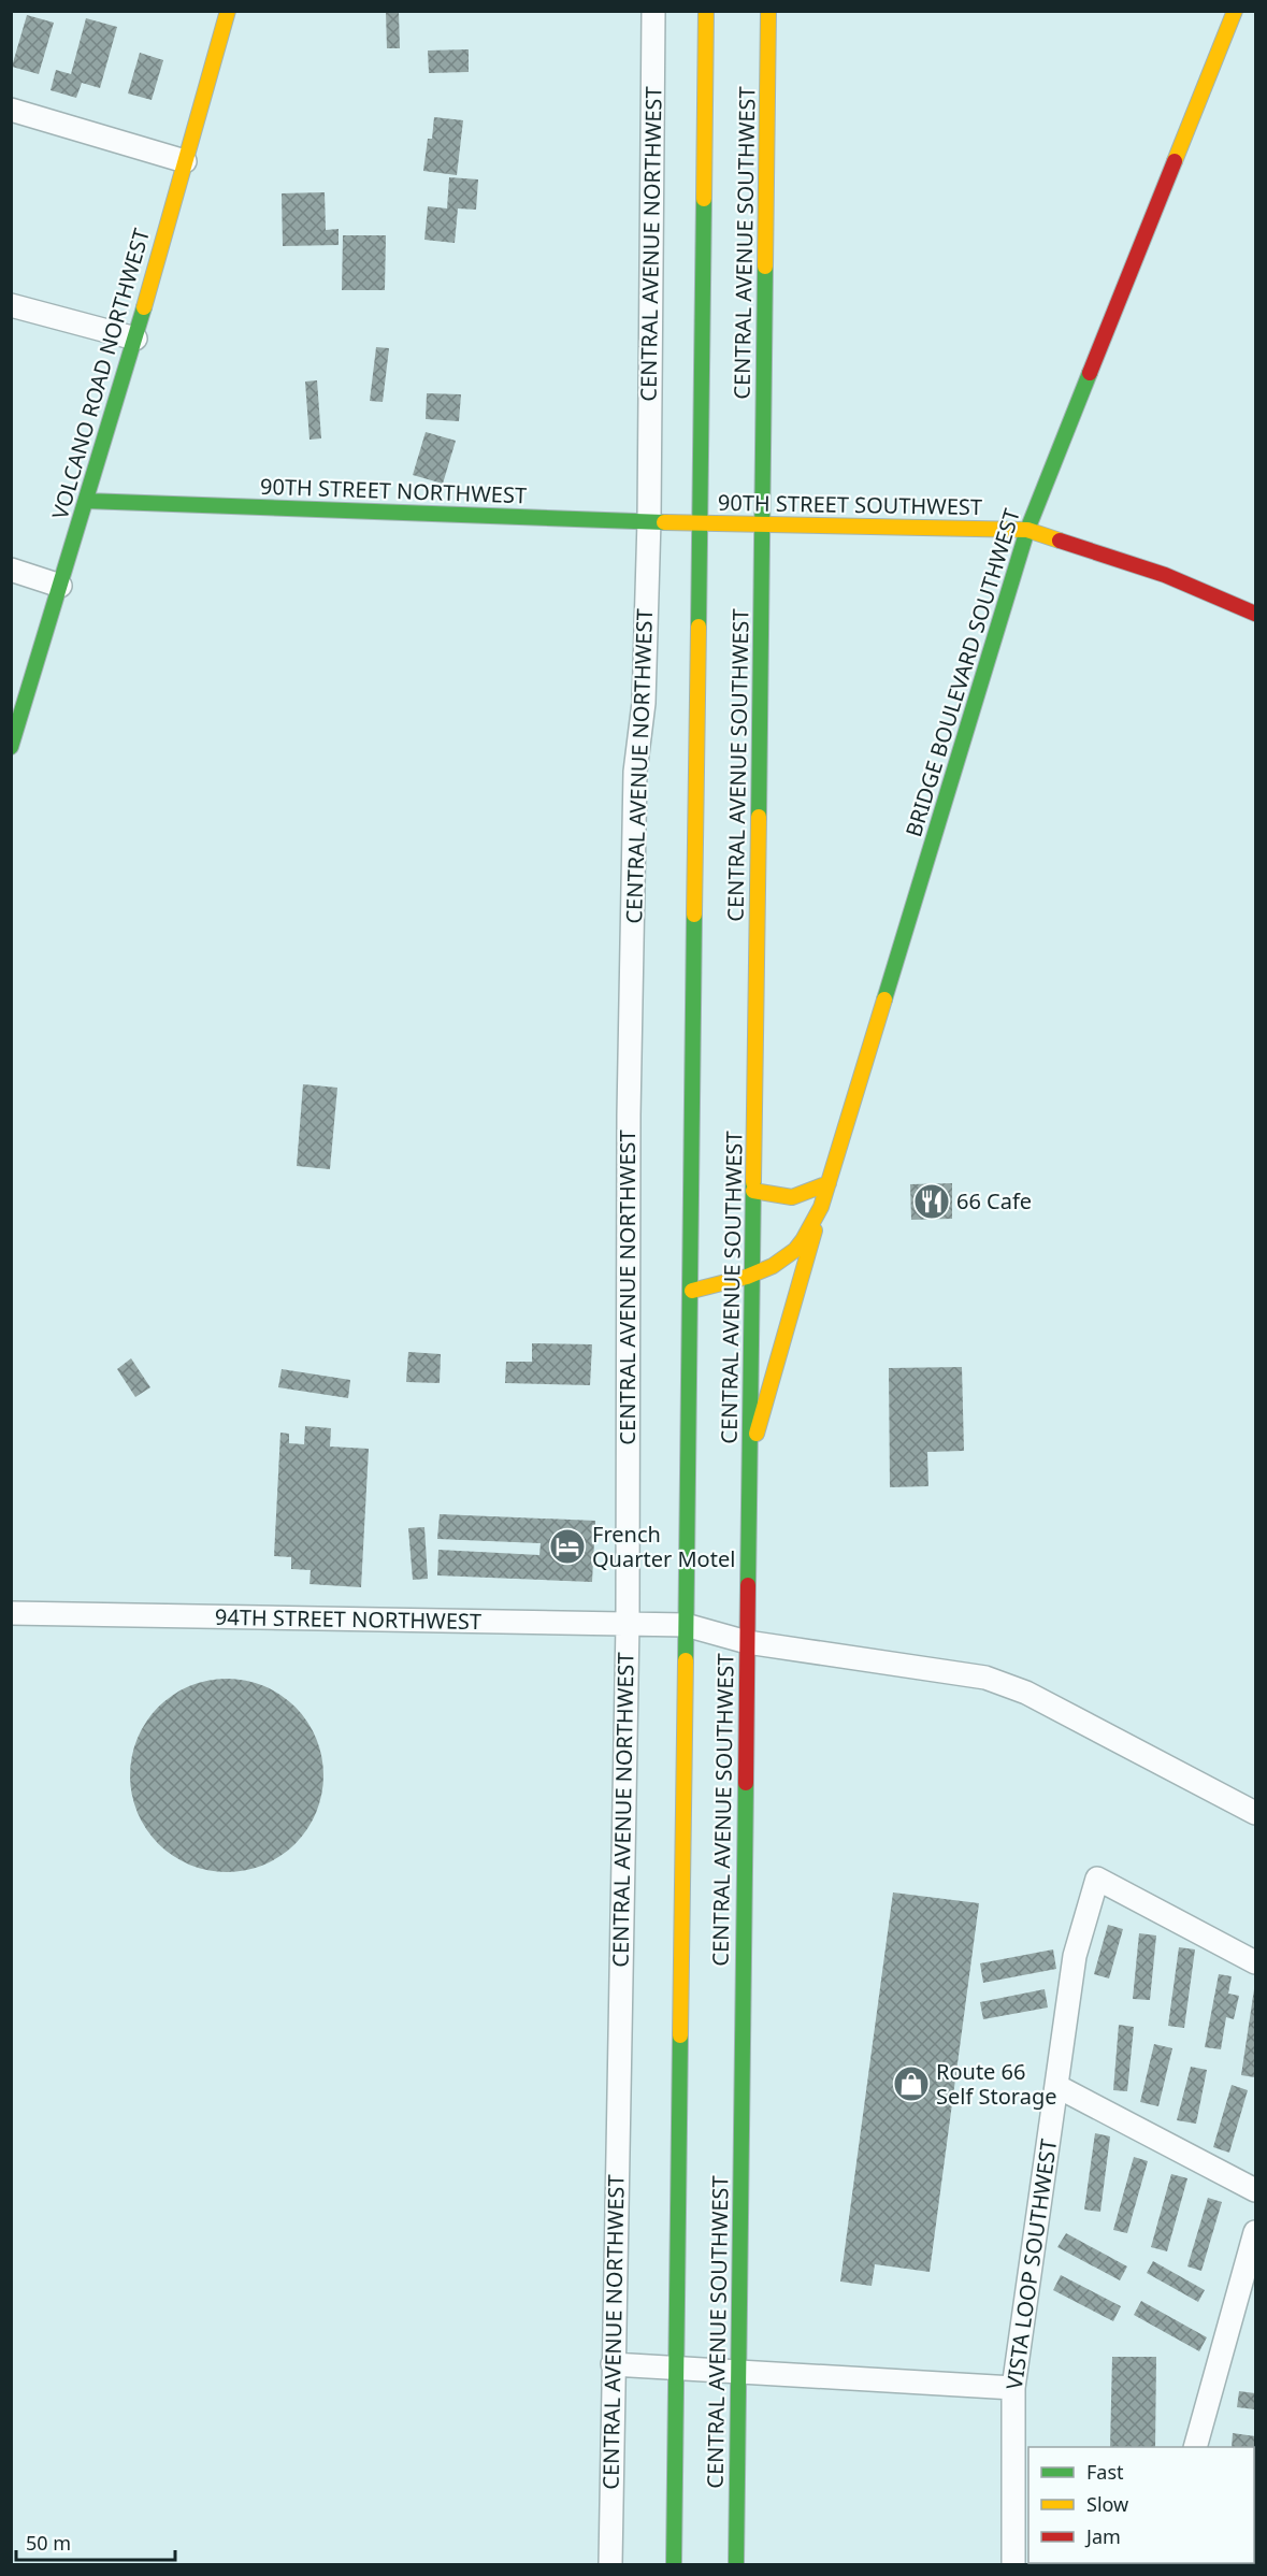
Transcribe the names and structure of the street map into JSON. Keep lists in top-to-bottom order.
{
  "streets": {
    "main road": [
      "CENTRAL AVENUE SOUTHWEST",
      "VOLCANO ROAD NORTHWEST",
      "90TH STREET NORTHWEST",
      "90TH STREET SOUTHWEST",
      "BRIDGE BOULEVARD SOUTHWEST"
    ],
    "street": ["CENTRAL AVENUE NORTHWEST", "94TH STREET NORTHWEST", "VISTA LOOP SOUTHWEST"]
  },
  "crossings": [
    ["CENTRAL AVENUE SOUTHWEST", "90TH STREET SOUTHWEST"],
    ["CENTRAL AVENUE SOUTHWEST", "BRIDGE BOULEVARD SOUTHWEST"],
    ["CENTRAL AVENUE SOUTHWEST", "94TH STREET NORTHWEST"],
    ["CENTRAL AVENUE NORTHWEST", "90TH STREET NORTHWEST"],
    ["CENTRAL AVENUE NORTHWEST", "94TH STREET NORTHWEST"],
    ["VOLCANO ROAD NORTHWEST", "90TH STREET NORTHWEST"],
    ["90TH STREET NORTHWEST", "90TH STREET SOUTHWEST"],
    ["90TH STREET SOUTHWEST", "BRIDGE BOULEVARD SOUTHWEST"]
  ],
  "places": {
    "restaurant": ["66 Cafe"],
    "hotel": ["French Quarter Motel"],
    "shop": ["Route 66 Self Storage"]
  },
  "legend": ["Fast", "Slow", "Jam"],
  "scale_bar": "50 m"
}
